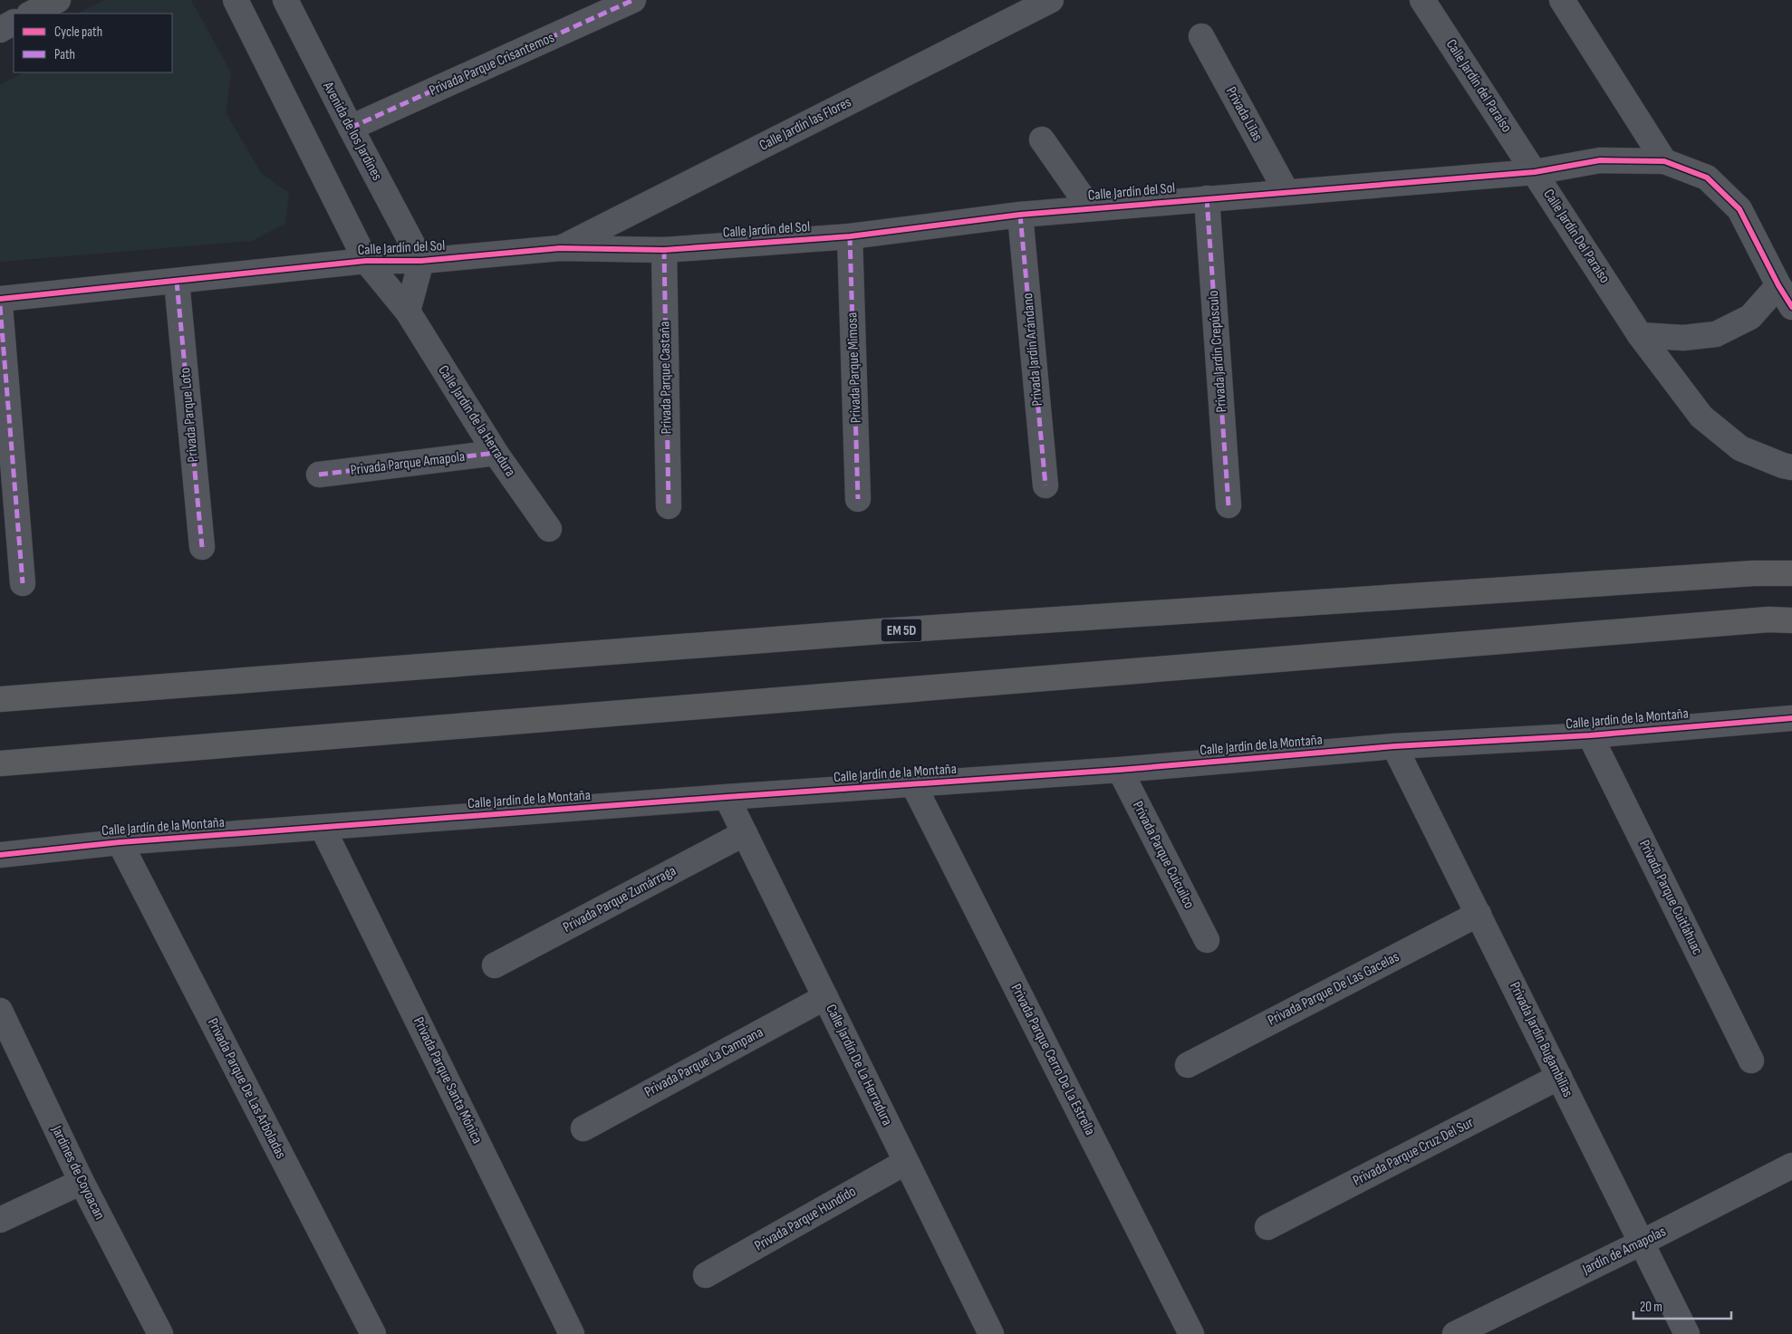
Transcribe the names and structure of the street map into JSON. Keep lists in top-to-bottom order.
{
  "streets": {
    "highway": ["EM 5D"],
    "street": [
      "Privada Parque Crisantemos",
      "Calle Jardín del Paraíso",
      "Privada Lilas",
      "Calle Jardín las Flores",
      "Avenida de los Jardines",
      "Calle Jardín del Sol",
      "Calle Jardín Del Paraíso",
      "Privada Jardín Arándano",
      "Privada Jardín Crepúsculo",
      "Privada Parque Mimosa",
      "Privada Parque Castaña",
      "Privada Parque Loto",
      "Calle Jardín de la Herradura",
      "Privada Parque Amapola",
      "Calle Jardín de la Montaña",
      "Privada Parque Cuicuilco",
      "Privada Parque Cuitláhuac",
      "Privada Parque Zumárraga",
      "Privada Parque De Las Gacelas",
      "Privada Jardín Bugambilias",
      "Privada Parque Cerro De La Estrella",
      "Privada Parque La Campana",
      "Calle Jardín De La Herradura",
      "Privada Parque Santa Mónica",
      "Privada Parque De Las Arboladas",
      "Privada Parque Cruz Del Sur",
      "Jardines de Coyoacan",
      "Privada Parque Hundido",
      "Jardín de Amapolas"
    ]
  },
  "crossings": [
    ["Privada Parque Crisantemos", "Avenida de los Jardines"],
    ["Calle Jardín del Paraíso", "Calle Jardín del Sol"],
    ["Calle Jardín del Paraíso", "Calle Jardín Del Paraíso"],
    ["Privada Lilas", "Calle Jardín del Sol"],
    ["Calle Jardín las Flores", "Calle Jardín del Sol"],
    ["Avenida de los Jardines", "Calle Jardín del Sol"],
    ["Calle Jardín del Sol", "Calle Jardín Del Paraíso"],
    ["Calle Jardín del Sol", "Privada Jardín Arándano"],
    ["Calle Jardín del Sol", "Privada Jardín Crepúsculo"],
    ["Calle Jardín del Sol", "Privada Parque Mimosa"],
    ["Calle Jardín del Sol", "Privada Parque Castaña"],
    ["Calle Jardín del Sol", "Privada Parque Loto"],
    ["Calle Jardín del Sol", "Calle Jardín de la Herradura"],
    ["Calle Jardín de la Herradura", "Privada Parque Amapola"],
    ["Calle Jardín de la Montaña", "Privada Parque Cuicuilco"],
    ["Calle Jardín de la Montaña", "Privada Parque Cuitláhuac"],
    ["Calle Jardín de la Montaña", "Privada Jardín Bugambilias"],
    ["Calle Jardín de la Montaña", "Privada Parque Cerro De La Estrella"],
    ["Calle Jardín de la Montaña", "Calle Jardín De La Herradura"],
    ["Calle Jardín de la Montaña", "Privada Parque Santa Mónica"],
    ["Calle Jardín de la Montaña", "Privada Parque De Las Arboladas"],
    ["Privada Parque Zumárraga", "Calle Jardín De La Herradura"],
    ["Privada Parque De Las Gacelas", "Privada Jardín Bugambilias"],
    ["Privada Jardín Bugambilias", "Privada Parque Cruz Del Sur"],
    ["Privada Jardín Bugambilias", "Jardín de Amapolas"],
    ["Privada Parque La Campana", "Calle Jardín De La Herradura"],
    ["Calle Jardín De La Herradura", "Privada Parque Hundido"]
  ],
  "legend": ["Cycle path", "Path"],
  "scale_bar": "20 m"
}
